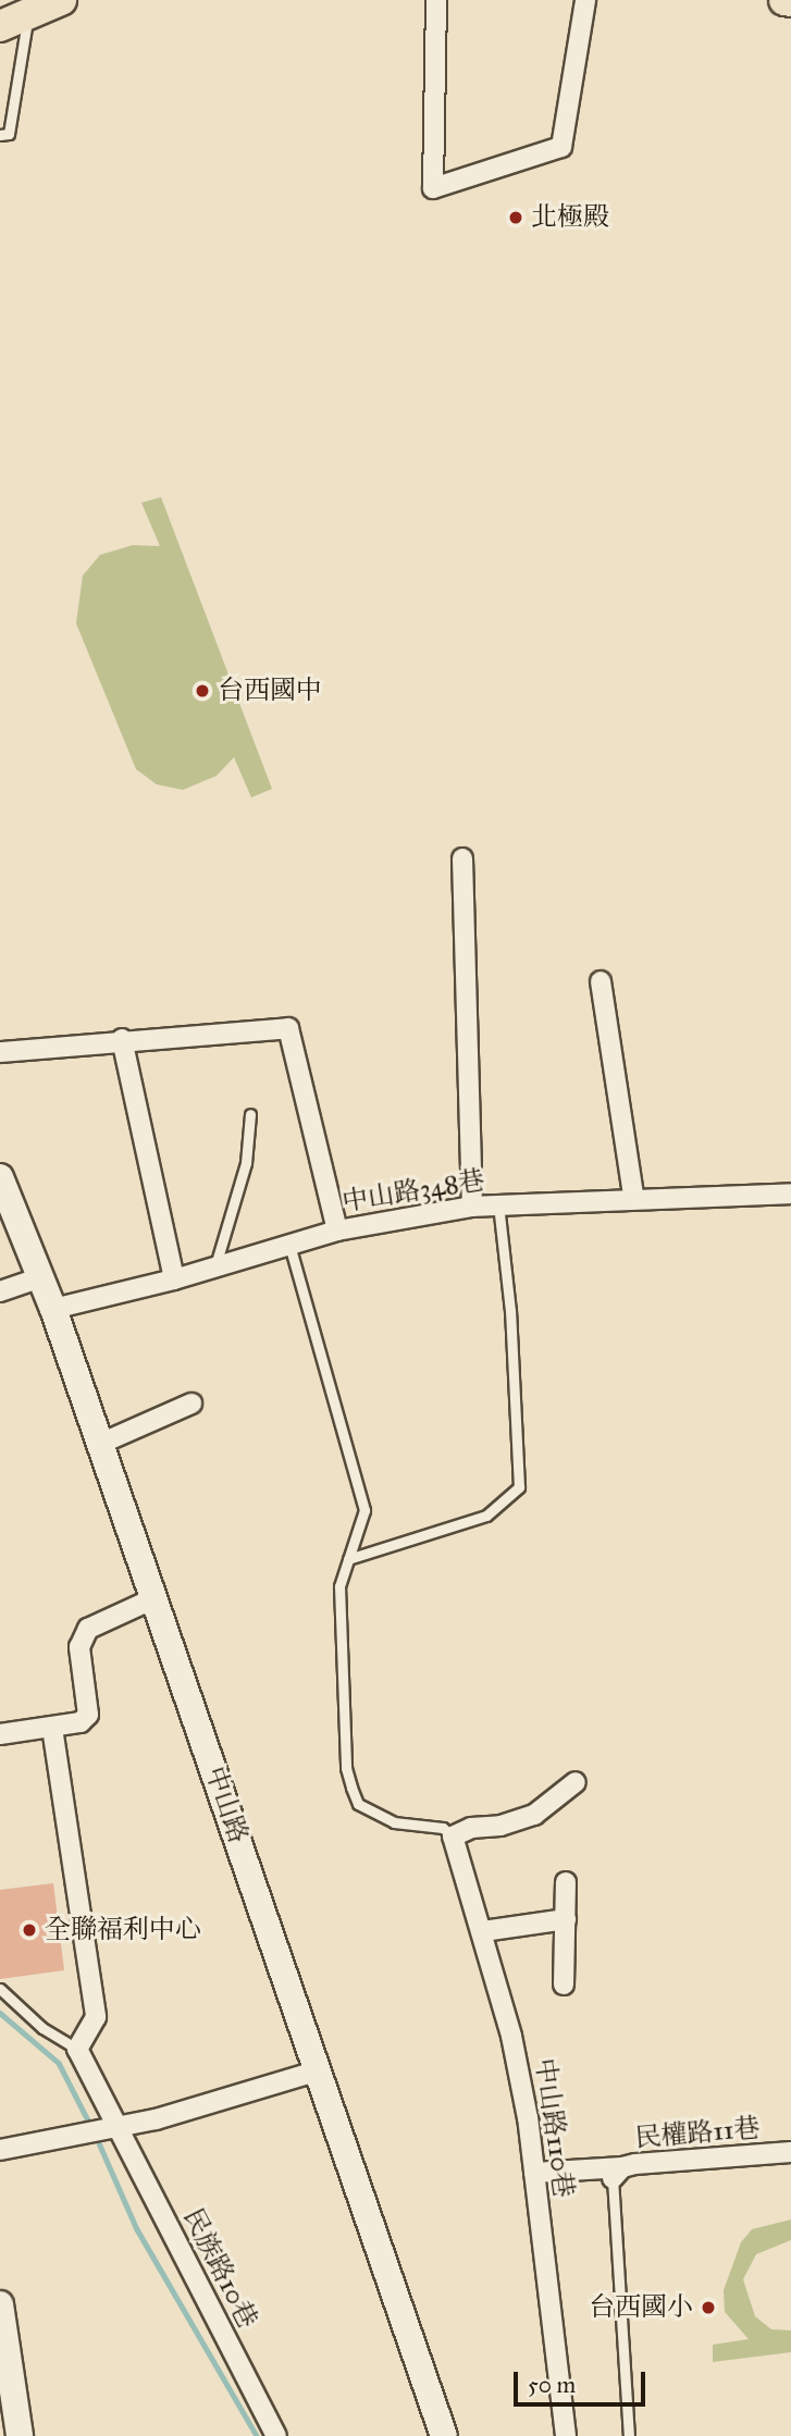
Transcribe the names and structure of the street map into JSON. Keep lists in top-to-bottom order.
{
  "streets": {
    "street": [
      "中山路348巷",
      "中山路",
      "中山路110巷",
      "民權路11巷",
      "民族路10巷"
    ]
  },
  "crossings": [
    ["中山路348巷", "中山路"],
    ["中山路110巷", "民權路11巷"]
  ],
  "places": [
    "北極殿",
    "台西國中",
    "全聯福利中心",
    "台西國小"
  ],
  "scale_bar": "50 m"
}
